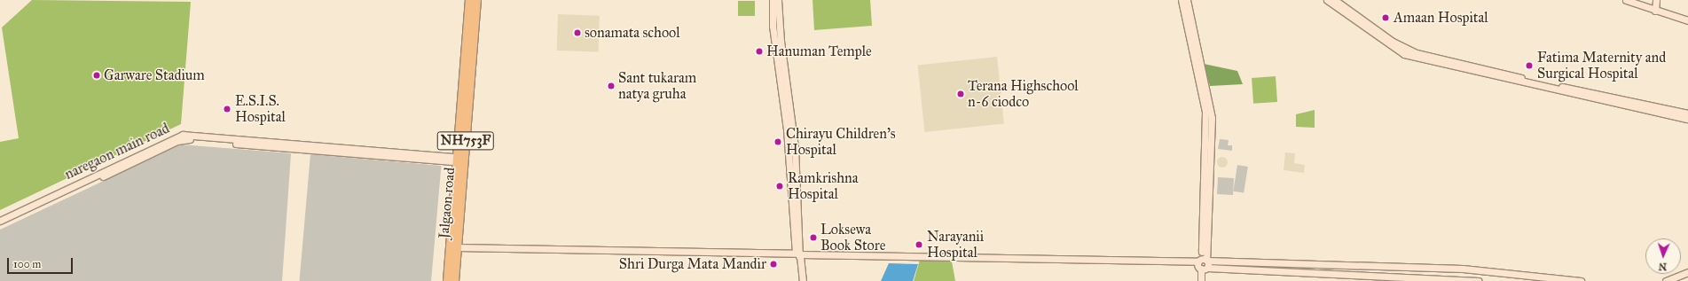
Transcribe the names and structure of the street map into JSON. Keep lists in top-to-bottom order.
{
  "streets": {
    "highway": ["NH753F", "Jalgaon road"],
    "street": ["naregaon main road"]
  },
  "crossings": [
    ["naregaon main road", "Jalgaon road"]
  ],
  "places": [
    "Amaan Hospital",
    "sonamata school",
    "Hanuman Temple",
    "Fatima Maternity and Surgical Hospital",
    "Garware Stadium",
    "Sant tukaram natya gruha",
    "Terana Highschool n-6 ciodco",
    "E.S.I.S. Hospital",
    "Chirayu Children's Hospital",
    "Ramkrishna Hospital",
    "Loksewa Book Store",
    "Narayanii Hospital",
    "Shri Durga Mata Mandir"
  ],
  "scale_bar": "100 m",
  "north": "bottom"
}
